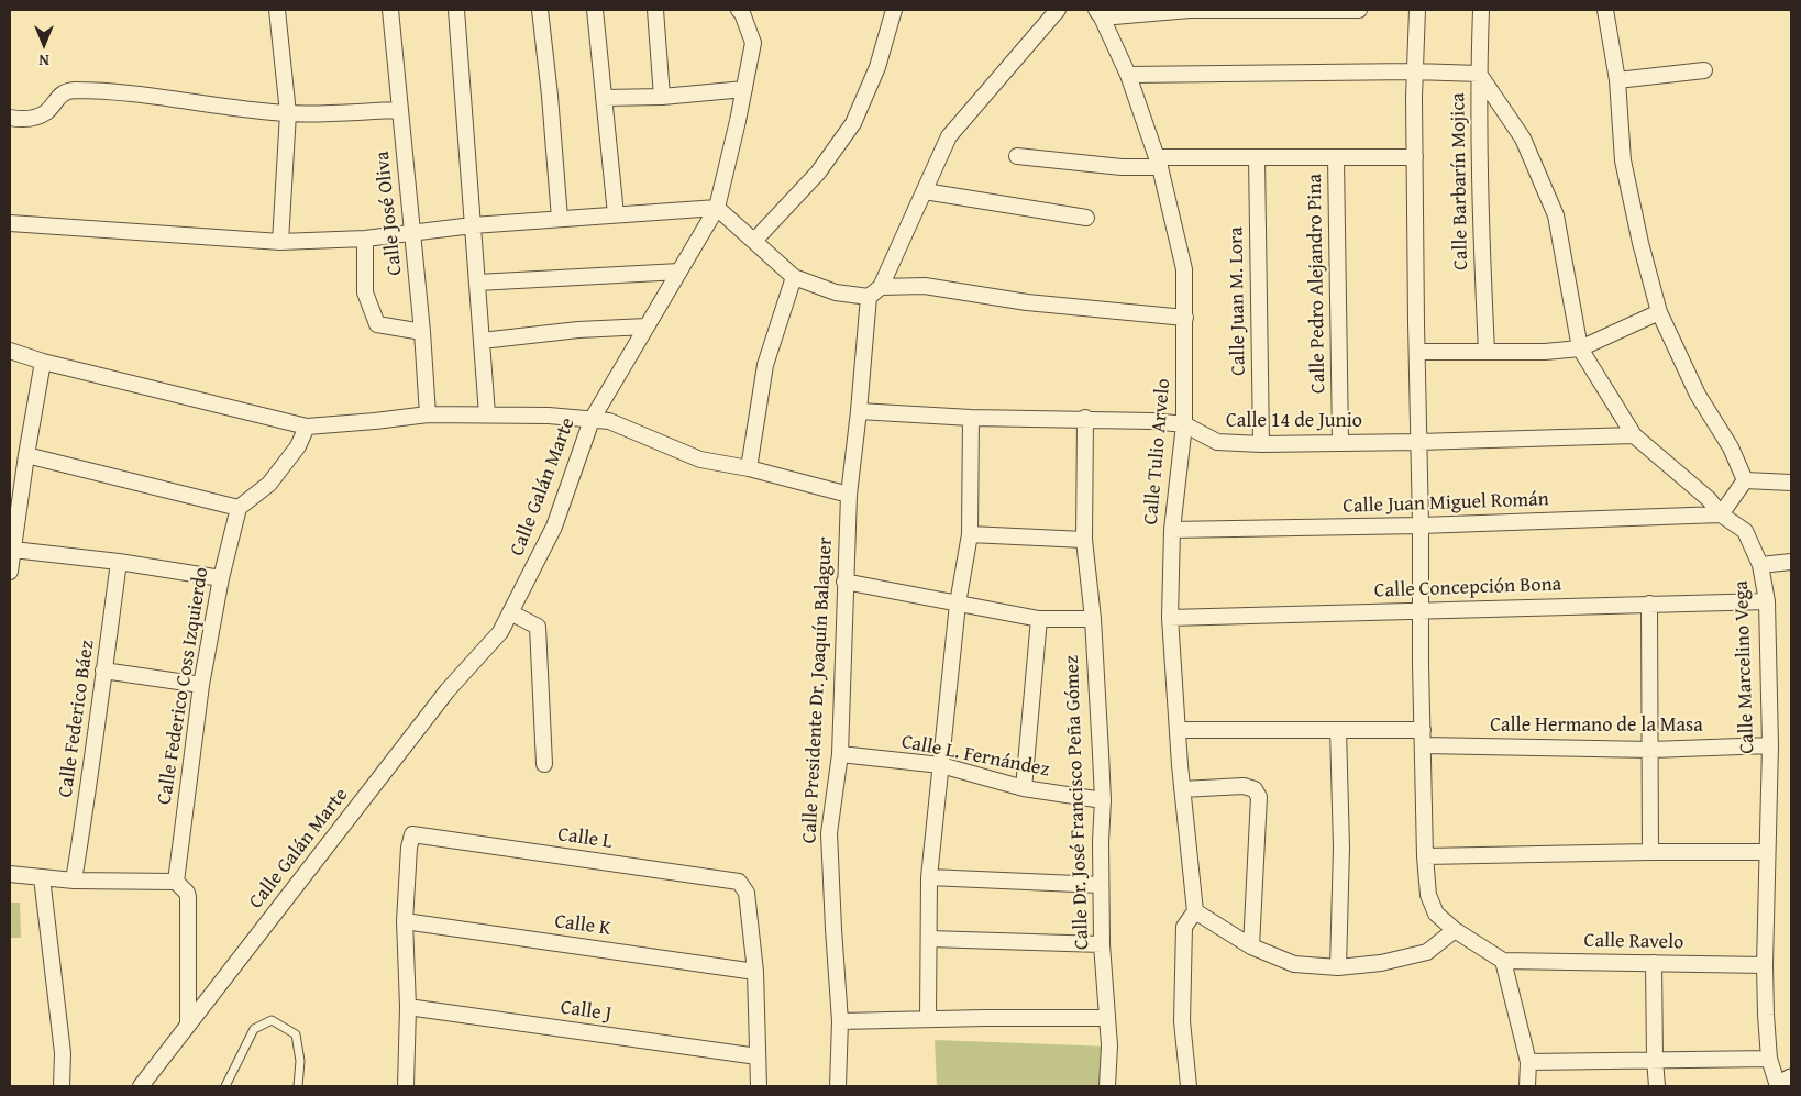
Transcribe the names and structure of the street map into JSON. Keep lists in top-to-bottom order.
{
  "streets": {
    "street": [
      "Calle Barbarín Mojica",
      "Calle José Oliva",
      "Calle Pedro Alejandro Pina",
      "Calle Juan M. Lora",
      "Calle 14 de Junio",
      "Calle Tulio Arvelo",
      "Calle Galán Marte",
      "Calle Juan Miguel Román",
      "Calle Concepción Bona",
      "Calle Marcelino Vega",
      "Calle Federico Coss Izquierdo",
      "Calle Presidente Dr. Joaquín Balaguer",
      "Calle Federico Báez",
      "Calle Hermano de la Masa",
      "Calle L. Fernández",
      "Calle Dr. José Francisco Peña Gómez",
      "Calle L",
      "Calle K",
      "Calle Ravelo",
      "Calle J"
    ]
  },
  "crossings": [
    ["Calle Barbarín Mojica", "Calle Marcelino Vega"],
    ["Calle Pedro Alejandro Pina", "Calle 14 de Junio"],
    ["Calle Juan M. Lora", "Calle 14 de Junio"],
    ["Calle 14 de Junio", "Calle Tulio Arvelo"],
    ["Calle 14 de Junio", "Calle Marcelino Vega"],
    ["Calle 14 de Junio", "Calle Presidente Dr. Joaquín Balaguer"],
    ["Calle 14 de Junio", "Calle Dr. José Francisco Peña Gómez"],
    ["Calle Tulio Arvelo", "Calle Juan Miguel Román"],
    ["Calle Tulio Arvelo", "Calle Concepción Bona"],
    ["Calle Tulio Arvelo", "Calle Hermano de la Masa"],
    ["Calle Juan Miguel Román", "Calle Marcelino Vega"],
    ["Calle Concepción Bona", "Calle Marcelino Vega"],
    ["Calle Marcelino Vega", "Calle Hermano de la Masa"],
    ["Calle Marcelino Vega", "Calle Ravelo"],
    ["Calle Presidente Dr. Joaquín Balaguer", "Calle L. Fernández"],
    ["Calle L. Fernández", "Calle Dr. José Francisco Peña Gómez"],
    ["Calle L", "Calle K"]
  ],
  "north": "bottom"
}
